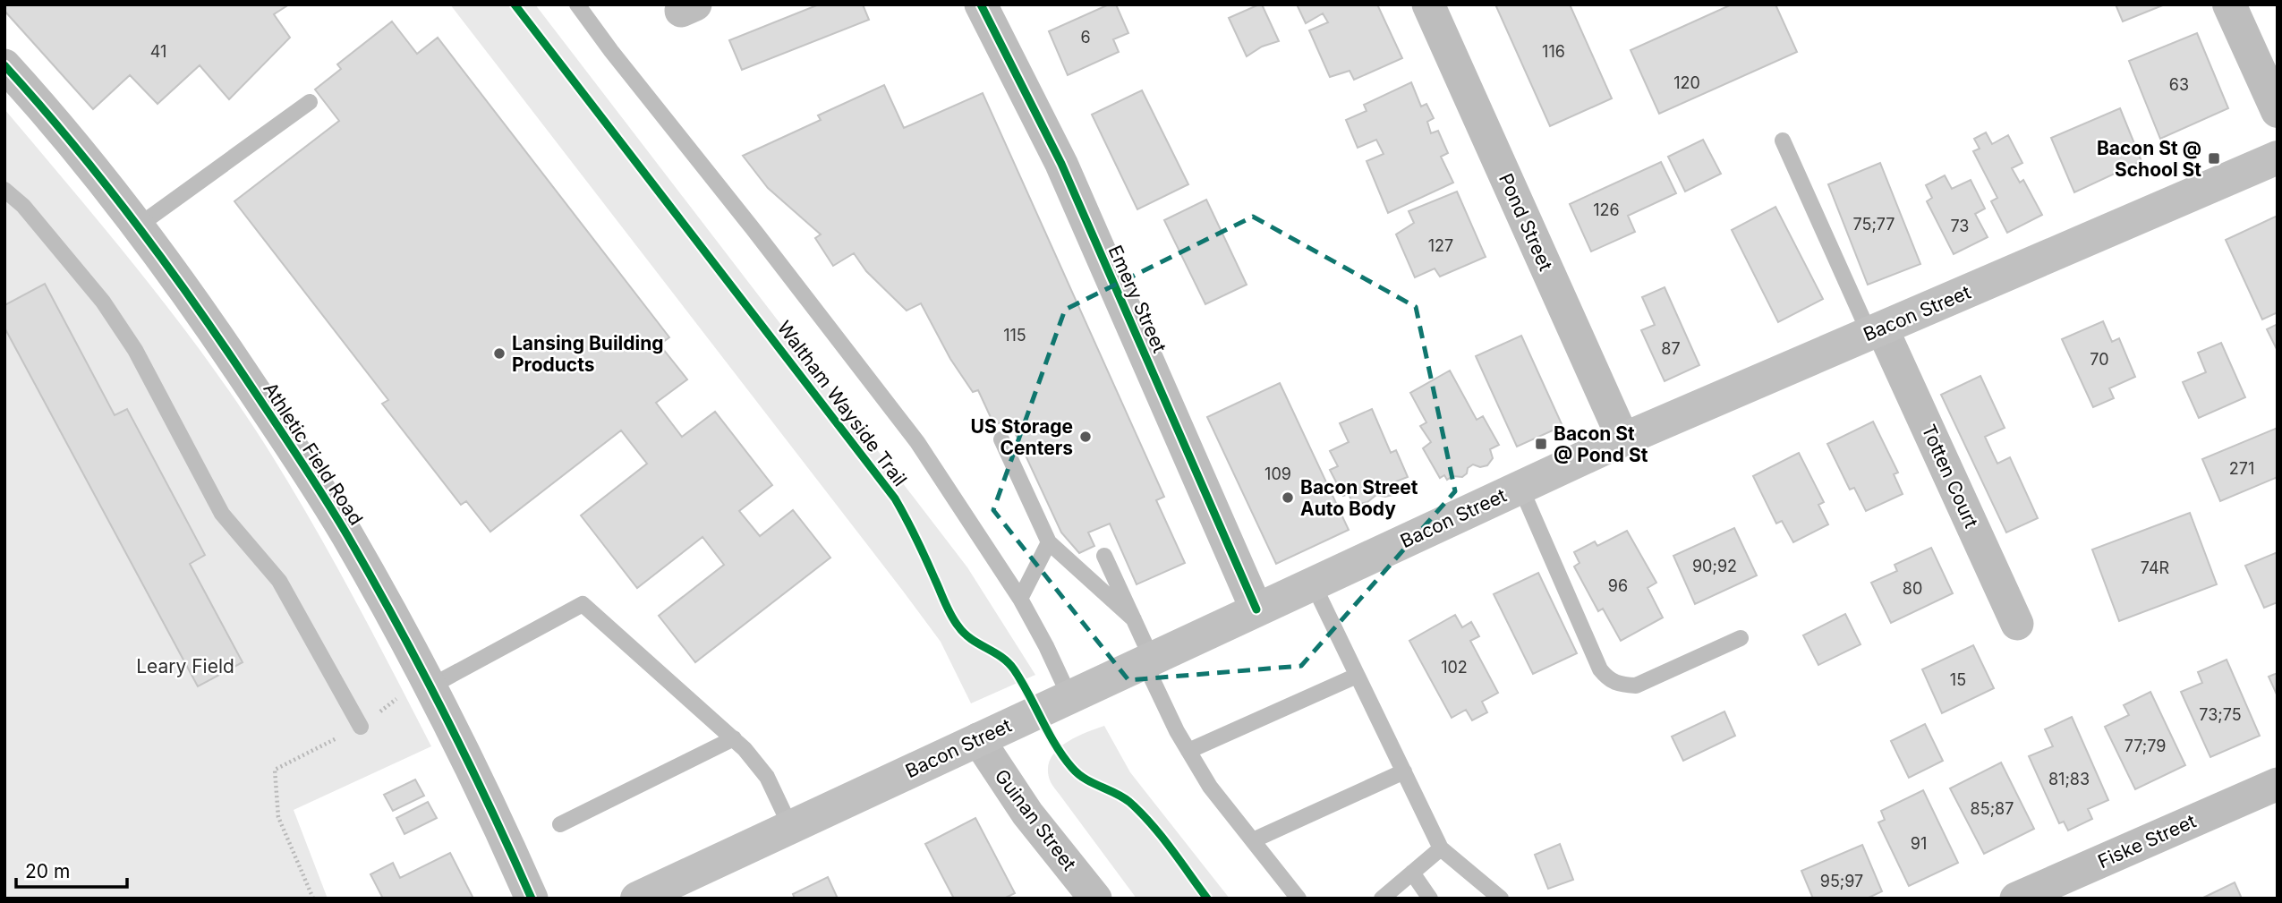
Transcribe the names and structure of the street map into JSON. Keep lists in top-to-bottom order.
{
  "streets": {
    "main road": ["Bacon Street"],
    "street": [
      "Pond Street",
      "Emery Street",
      "Athletic Field Road",
      "Totten Court",
      "Guinan Street",
      "Fiske Street"
    ],
    "cycle path": ["Waltham Wayside Trail"]
  },
  "crossings": [
    ["Pond Street", "Bacon Street"],
    ["Emery Street", "Bacon Street"],
    ["Bacon Street", "Totten Court"],
    ["Bacon Street", "Guinan Street"]
  ],
  "parks": ["Leary Field"],
  "places": {
    "transit": ["Bacon St @ School St", "Bacon St @ Pond St"],
    "other": ["Lansing Building Products", "US Storage Centers", "Bacon Street Auto Body"]
  },
  "house_numbers": [
    "6",
    "41",
    "116",
    "120",
    "63",
    "126",
    "75;77",
    "73",
    "127",
    "115",
    "87",
    "70",
    "271",
    "109",
    "90;92",
    "74R",
    "96",
    "80",
    "102",
    "15",
    "73;75",
    "77;79",
    "81;83",
    "85;87",
    "91",
    "95;97"
  ],
  "scale_bar": "20 m"
}
